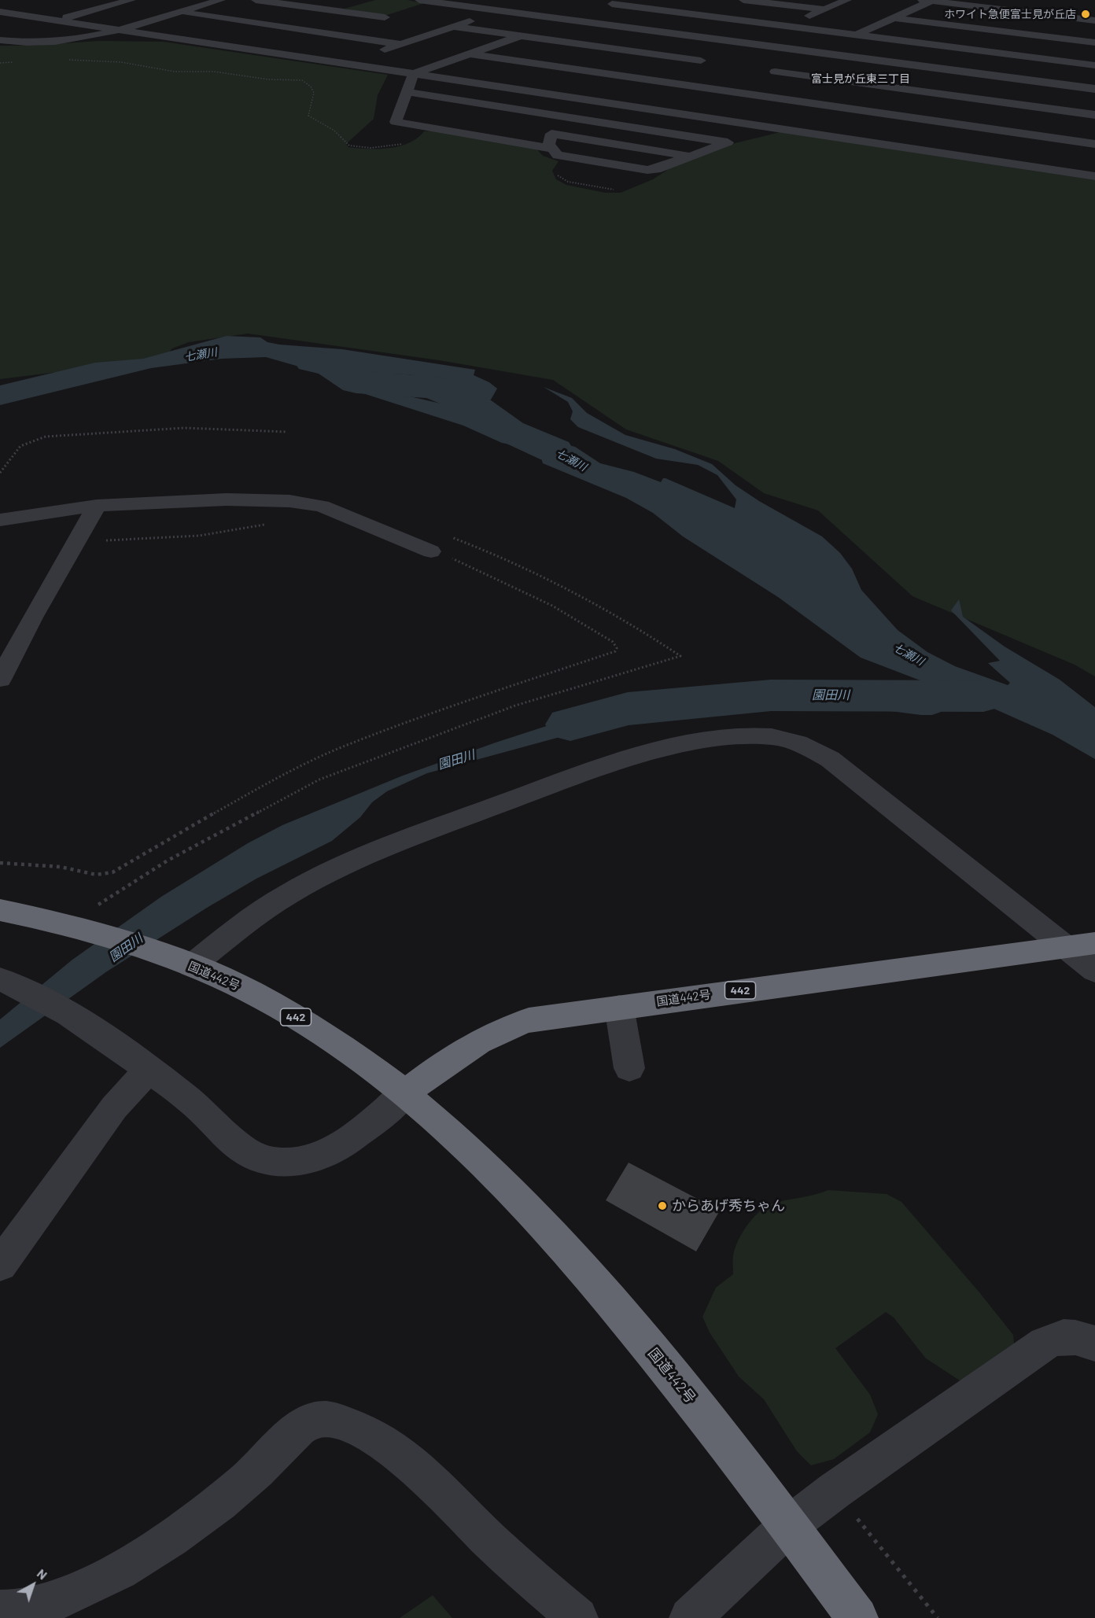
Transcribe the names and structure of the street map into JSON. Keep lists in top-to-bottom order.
{
  "streets": {
    "highway": ["国道442号", "442"]
  },
  "districts": ["富士見が丘東三丁目"],
  "water": ["七瀬川", "園田川"],
  "places": ["ホワイト急便富士見が丘店", "からあげ秀ちゃん"],
  "north": "top right"
}
